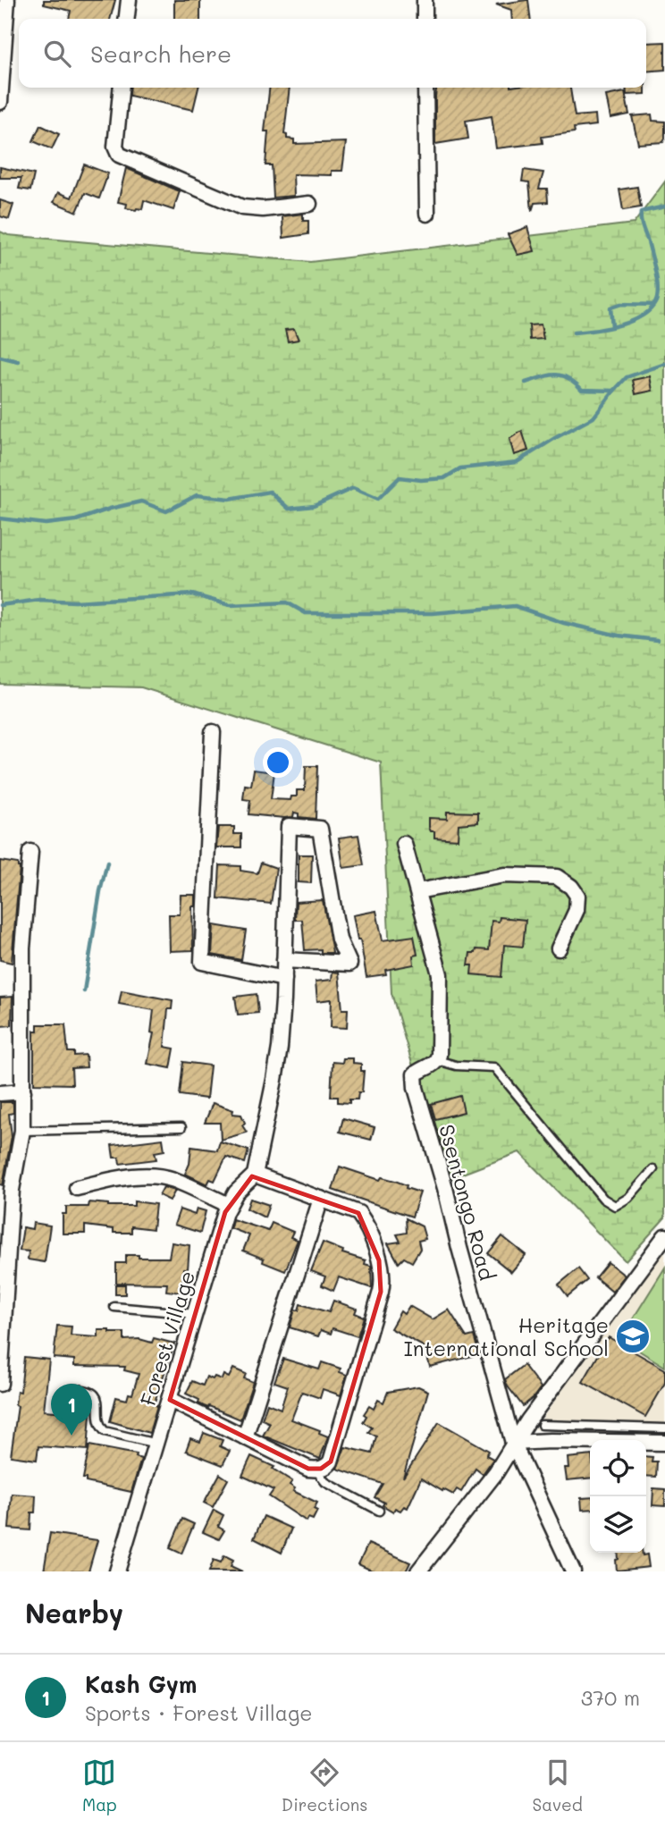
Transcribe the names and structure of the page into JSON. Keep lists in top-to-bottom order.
{
  "streets": {
    "street": ["Ssentongo Road", "Forest Village"]
  },
  "places": {
    "school or university": ["Heritage International School"]
  },
  "page": {
    "search": "Search here",
    "pins": "1",
    "heading": "Nearby",
    "list": [
      {
        "mark": "1",
        "name": "Kash Gym",
        "note": "Sports · Forest Village",
        "value": "370 m"
      }
    ],
    "nav": ["Map", "Directions", "Saved"]
  }
}
